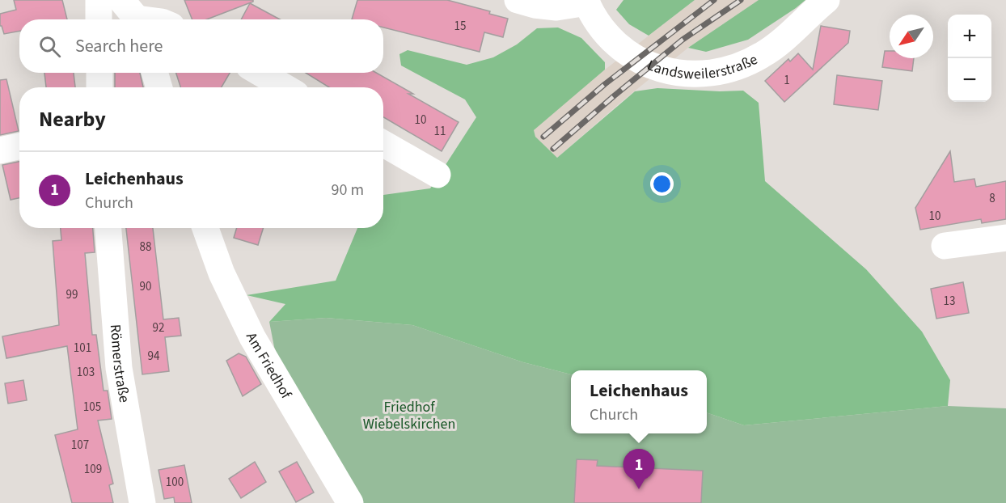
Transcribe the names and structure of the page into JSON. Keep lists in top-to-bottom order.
{
  "streets": {
    "street": ["Landsweilerstraße", "Römerstraße", "Am Friedhof"]
  },
  "parks": ["Friedhof Wiebelskirchen"],
  "house_numbers": [
    "15",
    "1",
    "10",
    "11",
    "8",
    "10",
    "88",
    "90",
    "99",
    "13",
    "92",
    "101",
    "94",
    "103",
    "105",
    "107",
    "109",
    "100"
  ],
  "north": "bottom left",
  "page": {
    "map_buttons": ["+", "−"],
    "search": "Search here",
    "heading": "Nearby",
    "list": [
      {
        "mark": "1",
        "name": "Leichenhaus",
        "note": "Church",
        "value": "90 m"
      }
    ],
    "popup": ["Leichenhaus", "Church"],
    "pins": "1"
  }
}
